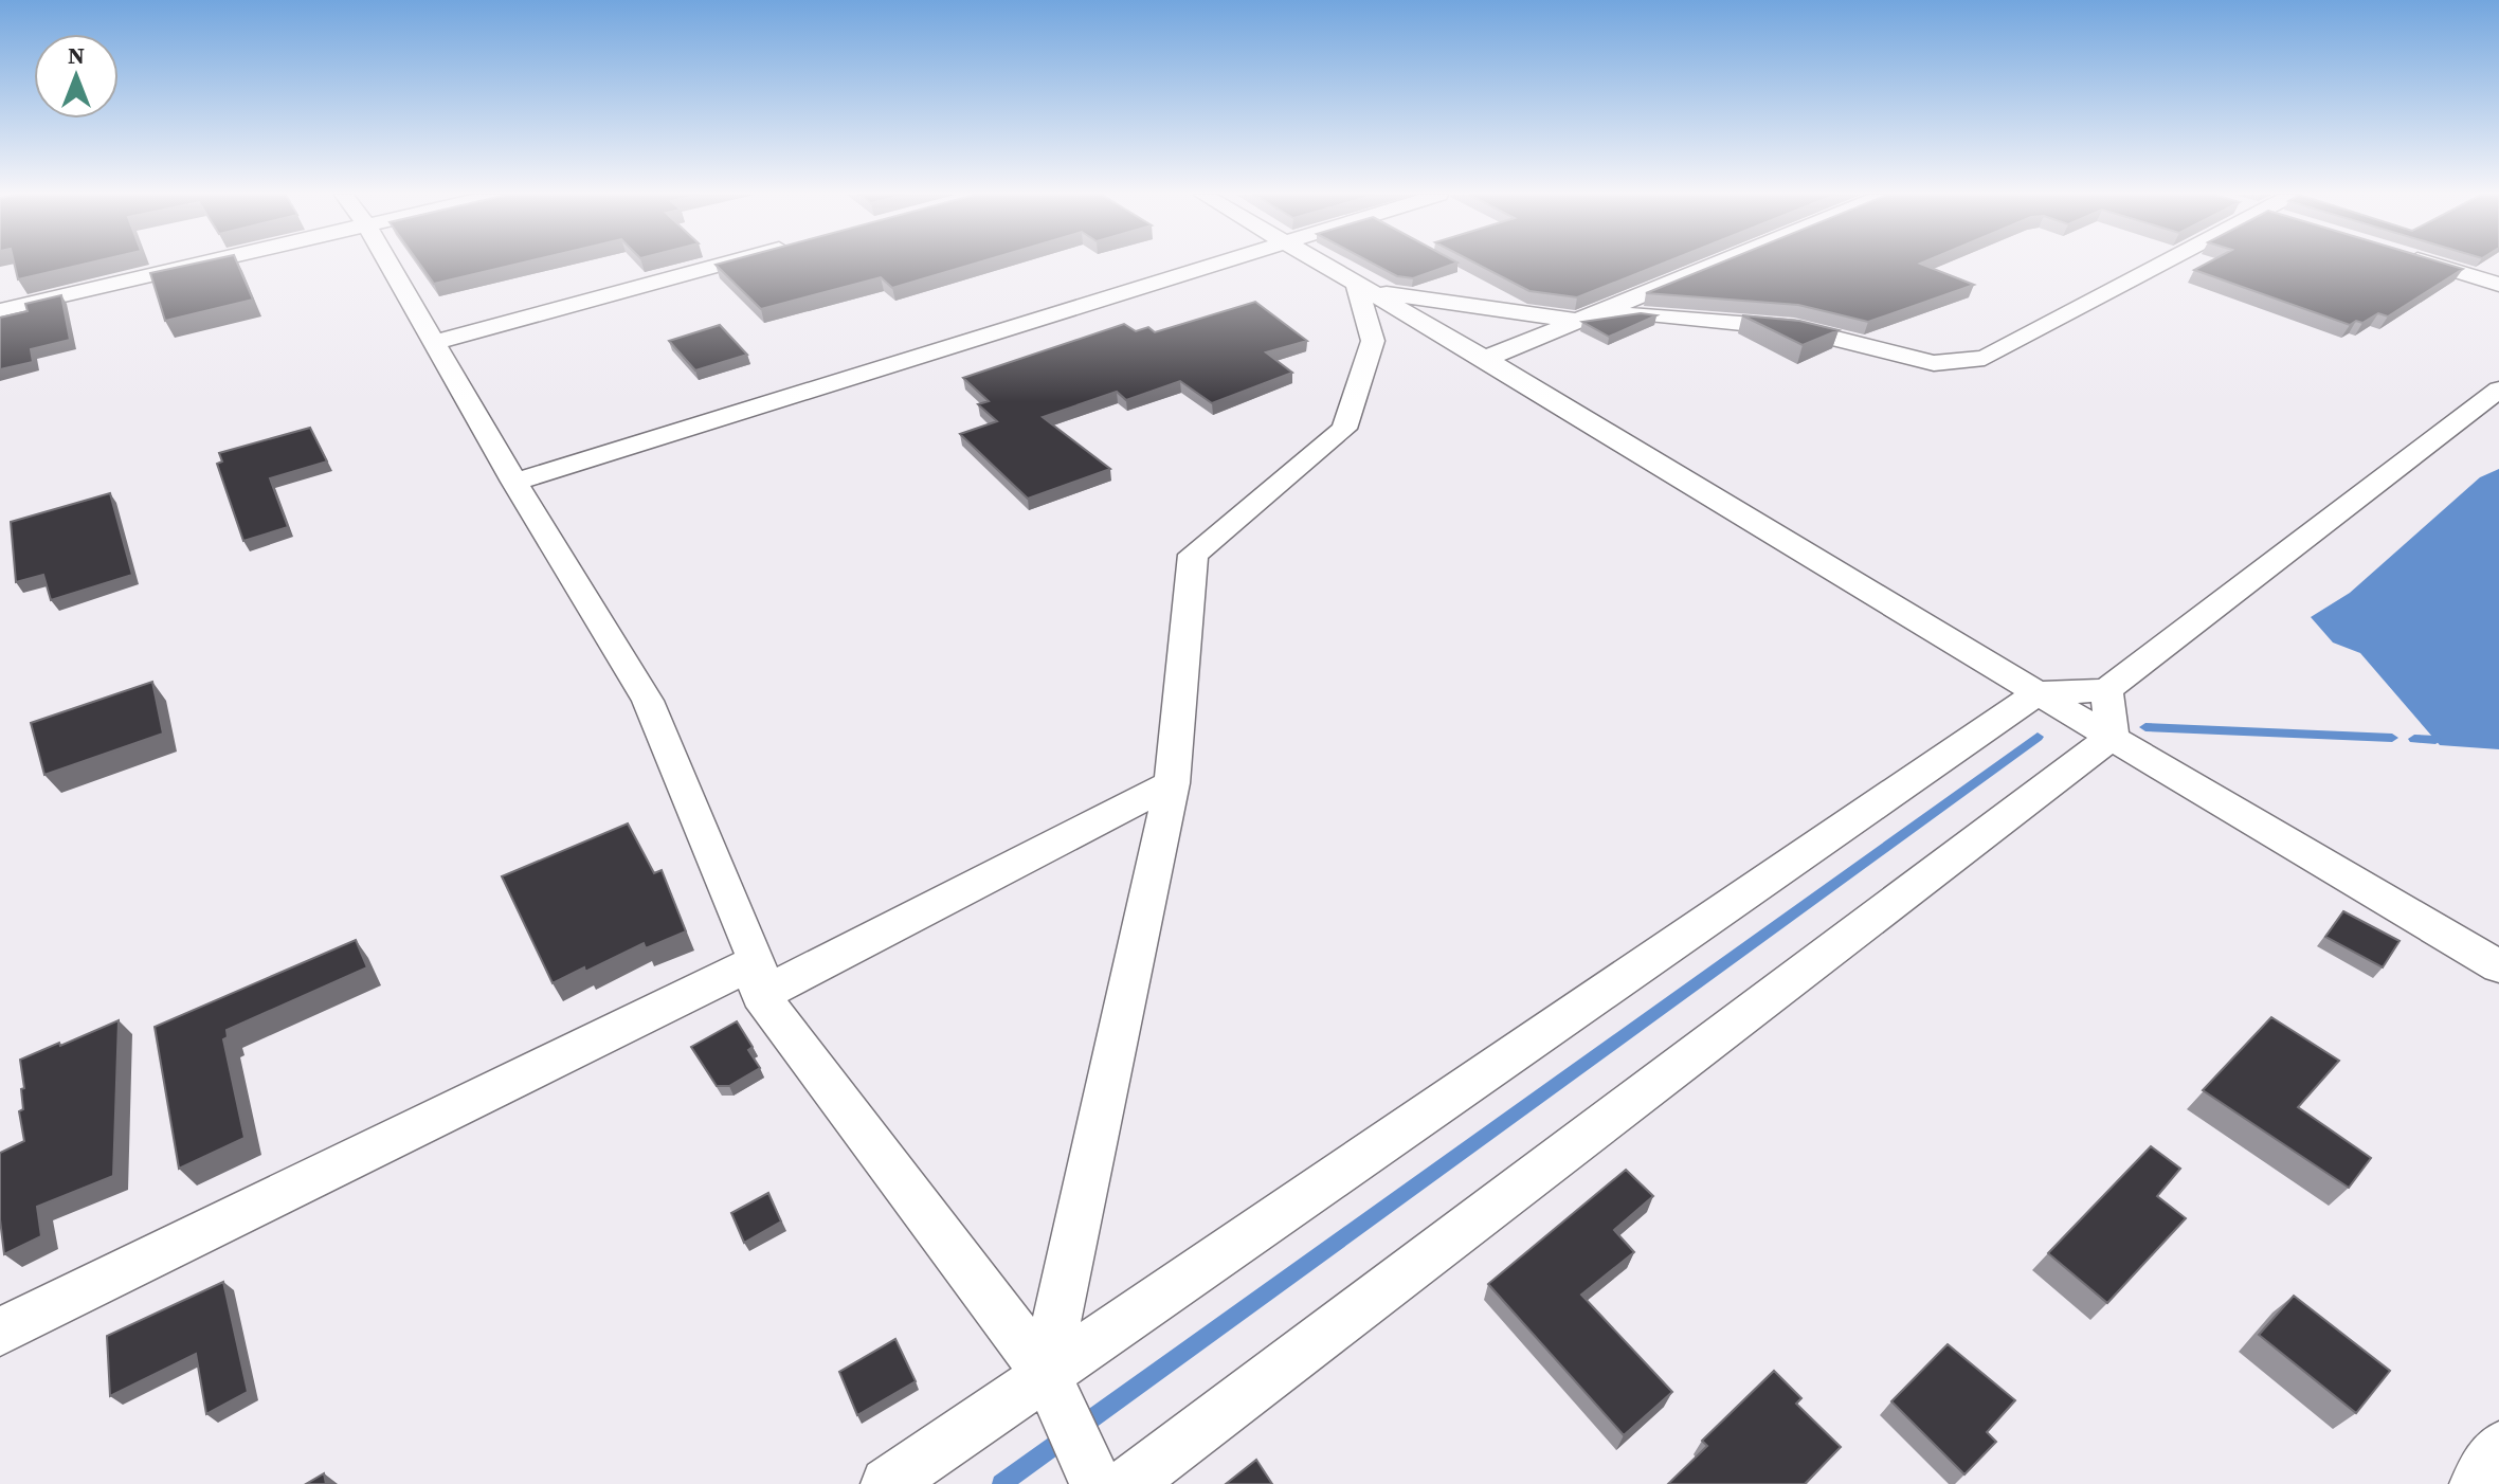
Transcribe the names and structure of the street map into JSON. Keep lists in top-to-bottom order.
{
  "north": "top"
}
